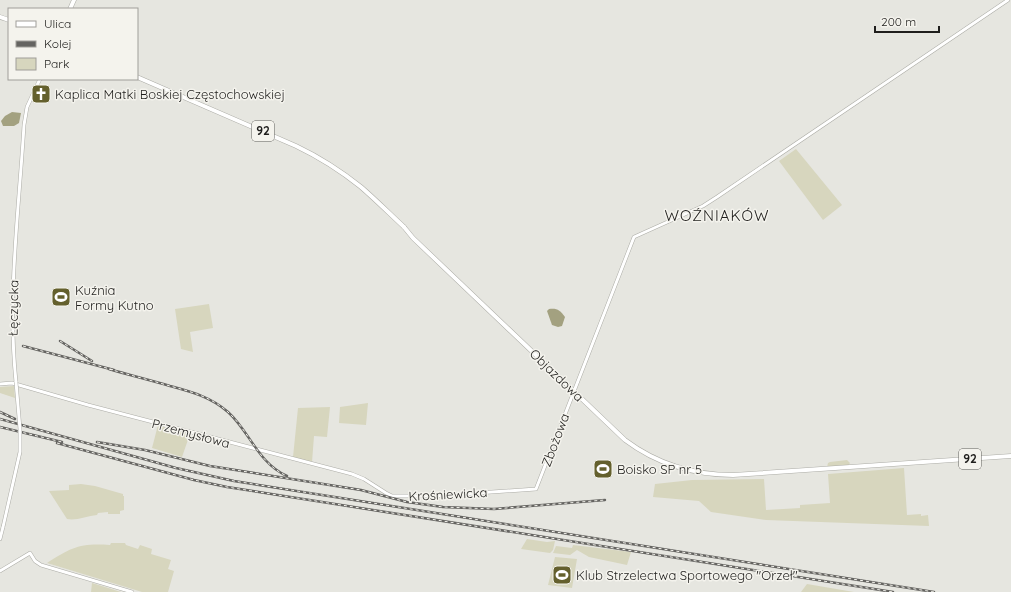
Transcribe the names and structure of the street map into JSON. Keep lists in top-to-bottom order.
{
  "streets": {
    "main road": ["92", "Objazdowa"],
    "street": [
      "Łęczycka",
      "Przemysłowa",
      "Zbożowa",
      "Krośniewicka"
    ]
  },
  "crossings": [
    ["Objazdowa", "Zbożowa"],
    ["Przemysłowa", "Krośniewicka"],
    ["Zbożowa", "Krośniewicka"]
  ],
  "districts": ["WOŹNIAKÓW"],
  "places": {
    "church": ["Kaplica Matki Boskiej Częstochowskiej"],
    "sports": ["Kuźnia Formy Kutno", "Boisko SP nr 5", "Klub Strzelectwa Sportowego \"Orzeł\""]
  },
  "legend": ["Ulica", "Kolej", "Park"],
  "scale_bar": "200 m"
}
